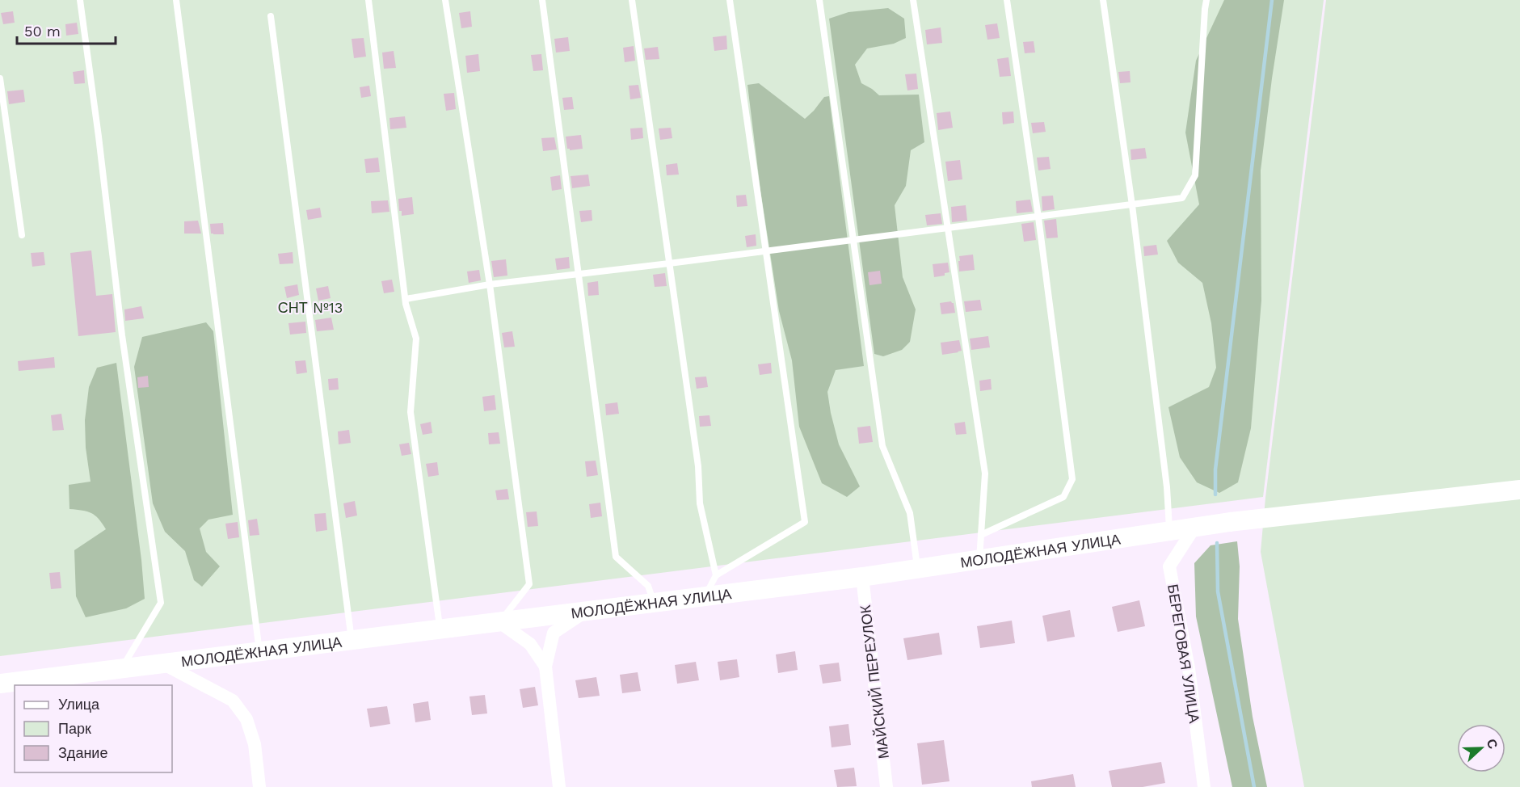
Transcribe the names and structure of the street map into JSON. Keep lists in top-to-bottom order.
{
  "streets": {
    "street": ["МОЛОДЁЖНАЯ УЛИЦА", "БЕРЕГОВАЯ УЛИЦА", "МАЙСКИЙ ПЕРЕУЛОК"]
  },
  "crossings": [
    ["МОЛОДЁЖНАЯ УЛИЦА", "БЕРЕГОВАЯ УЛИЦА"],
    ["МОЛОДЁЖНАЯ УЛИЦА", "МАЙСКИЙ ПЕРЕУЛОК"]
  ],
  "parks": ["СНТ №13"],
  "legend": ["Улица", "Парк", "Здание"],
  "scale_bar": "50 m",
  "north": "right"
}
